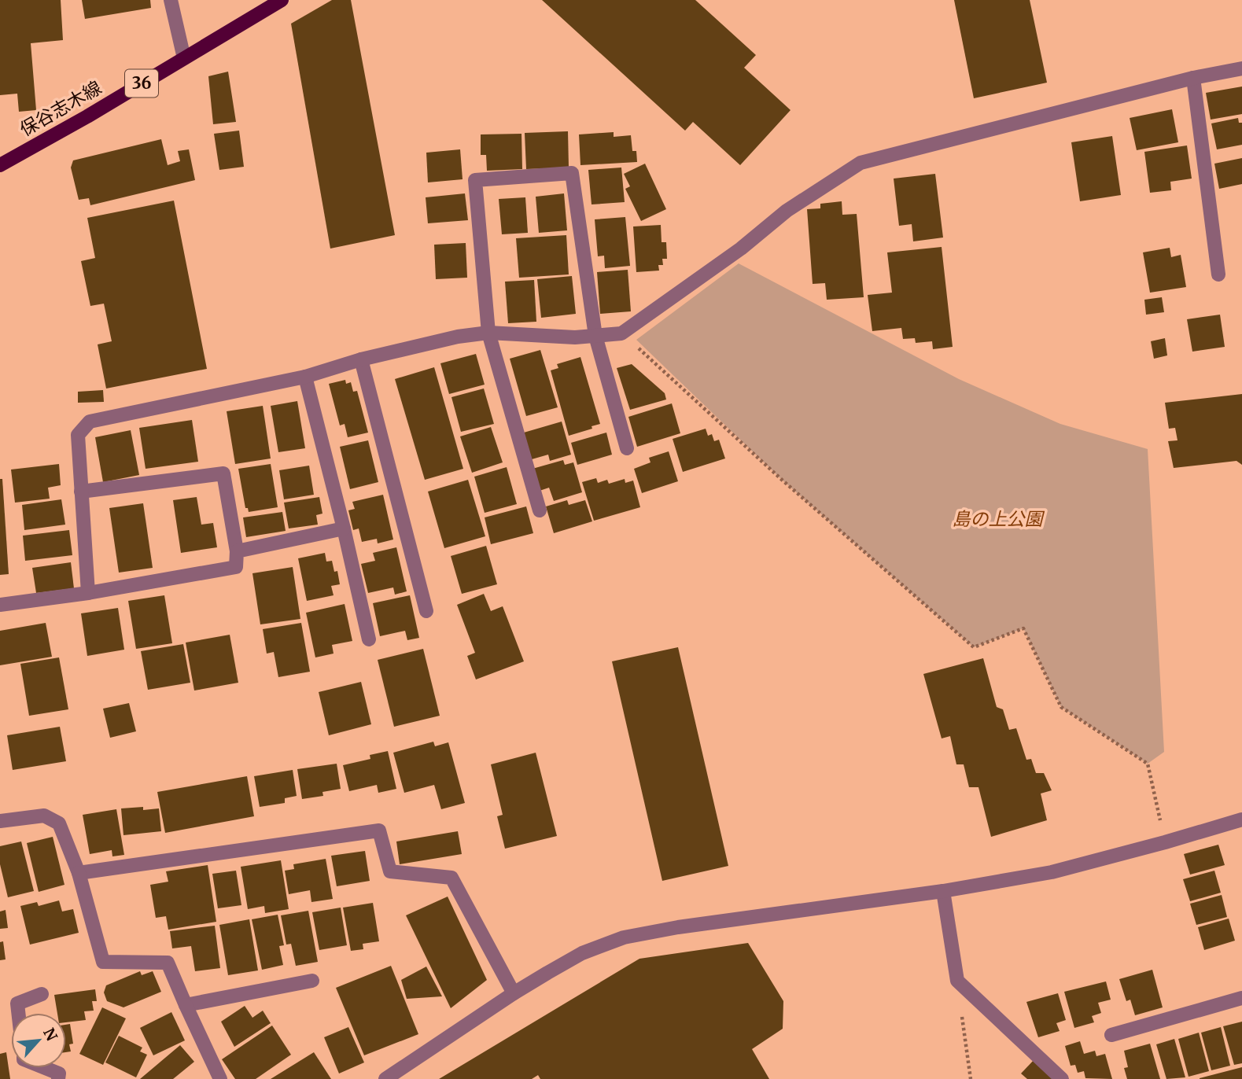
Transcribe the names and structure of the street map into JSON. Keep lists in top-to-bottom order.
{
  "streets": {
    "main road": ["36", "保谷志木線"]
  },
  "parks": ["島の上公園"],
  "north": "top right"
}
